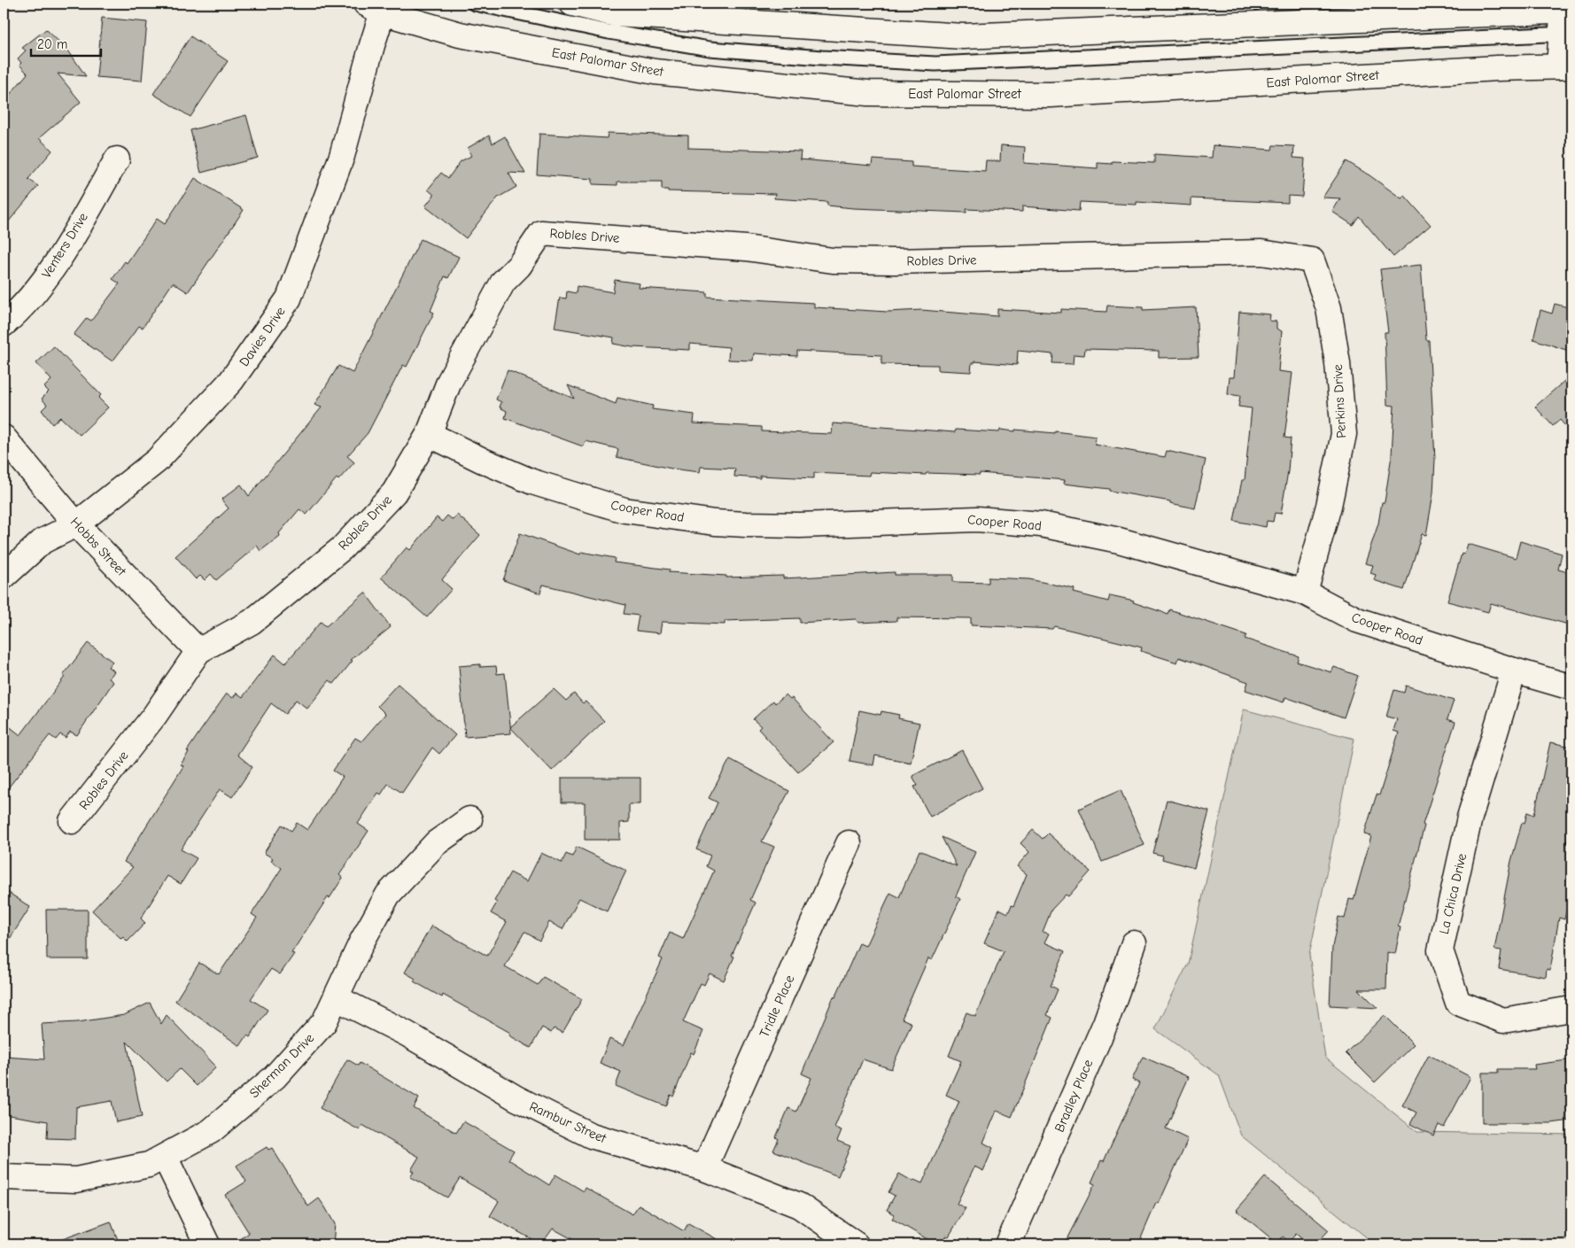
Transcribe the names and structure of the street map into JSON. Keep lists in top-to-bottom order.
{
  "streets": {
    "street": [
      "East Palomar Street",
      "Robles Drive",
      "Venters Drive",
      "Davies Drive",
      "Perkins Drive",
      "Cooper Road",
      "Hobbs Street",
      "La Chica Drive",
      "Tridle Place",
      "Sherman Drive",
      "Bradley Place",
      "Rambur Street"
    ]
  },
  "crossings": [
    ["East Palomar Street", "Davies Drive"],
    ["Robles Drive", "Perkins Drive"],
    ["Robles Drive", "Cooper Road"],
    ["Robles Drive", "Hobbs Street"],
    ["Davies Drive", "Hobbs Street"],
    ["Perkins Drive", "Cooper Road"],
    ["Cooper Road", "La Chica Drive"],
    ["Tridle Place", "Rambur Street"],
    ["Sherman Drive", "Rambur Street"]
  ],
  "scale_bar": "20 m"
}
